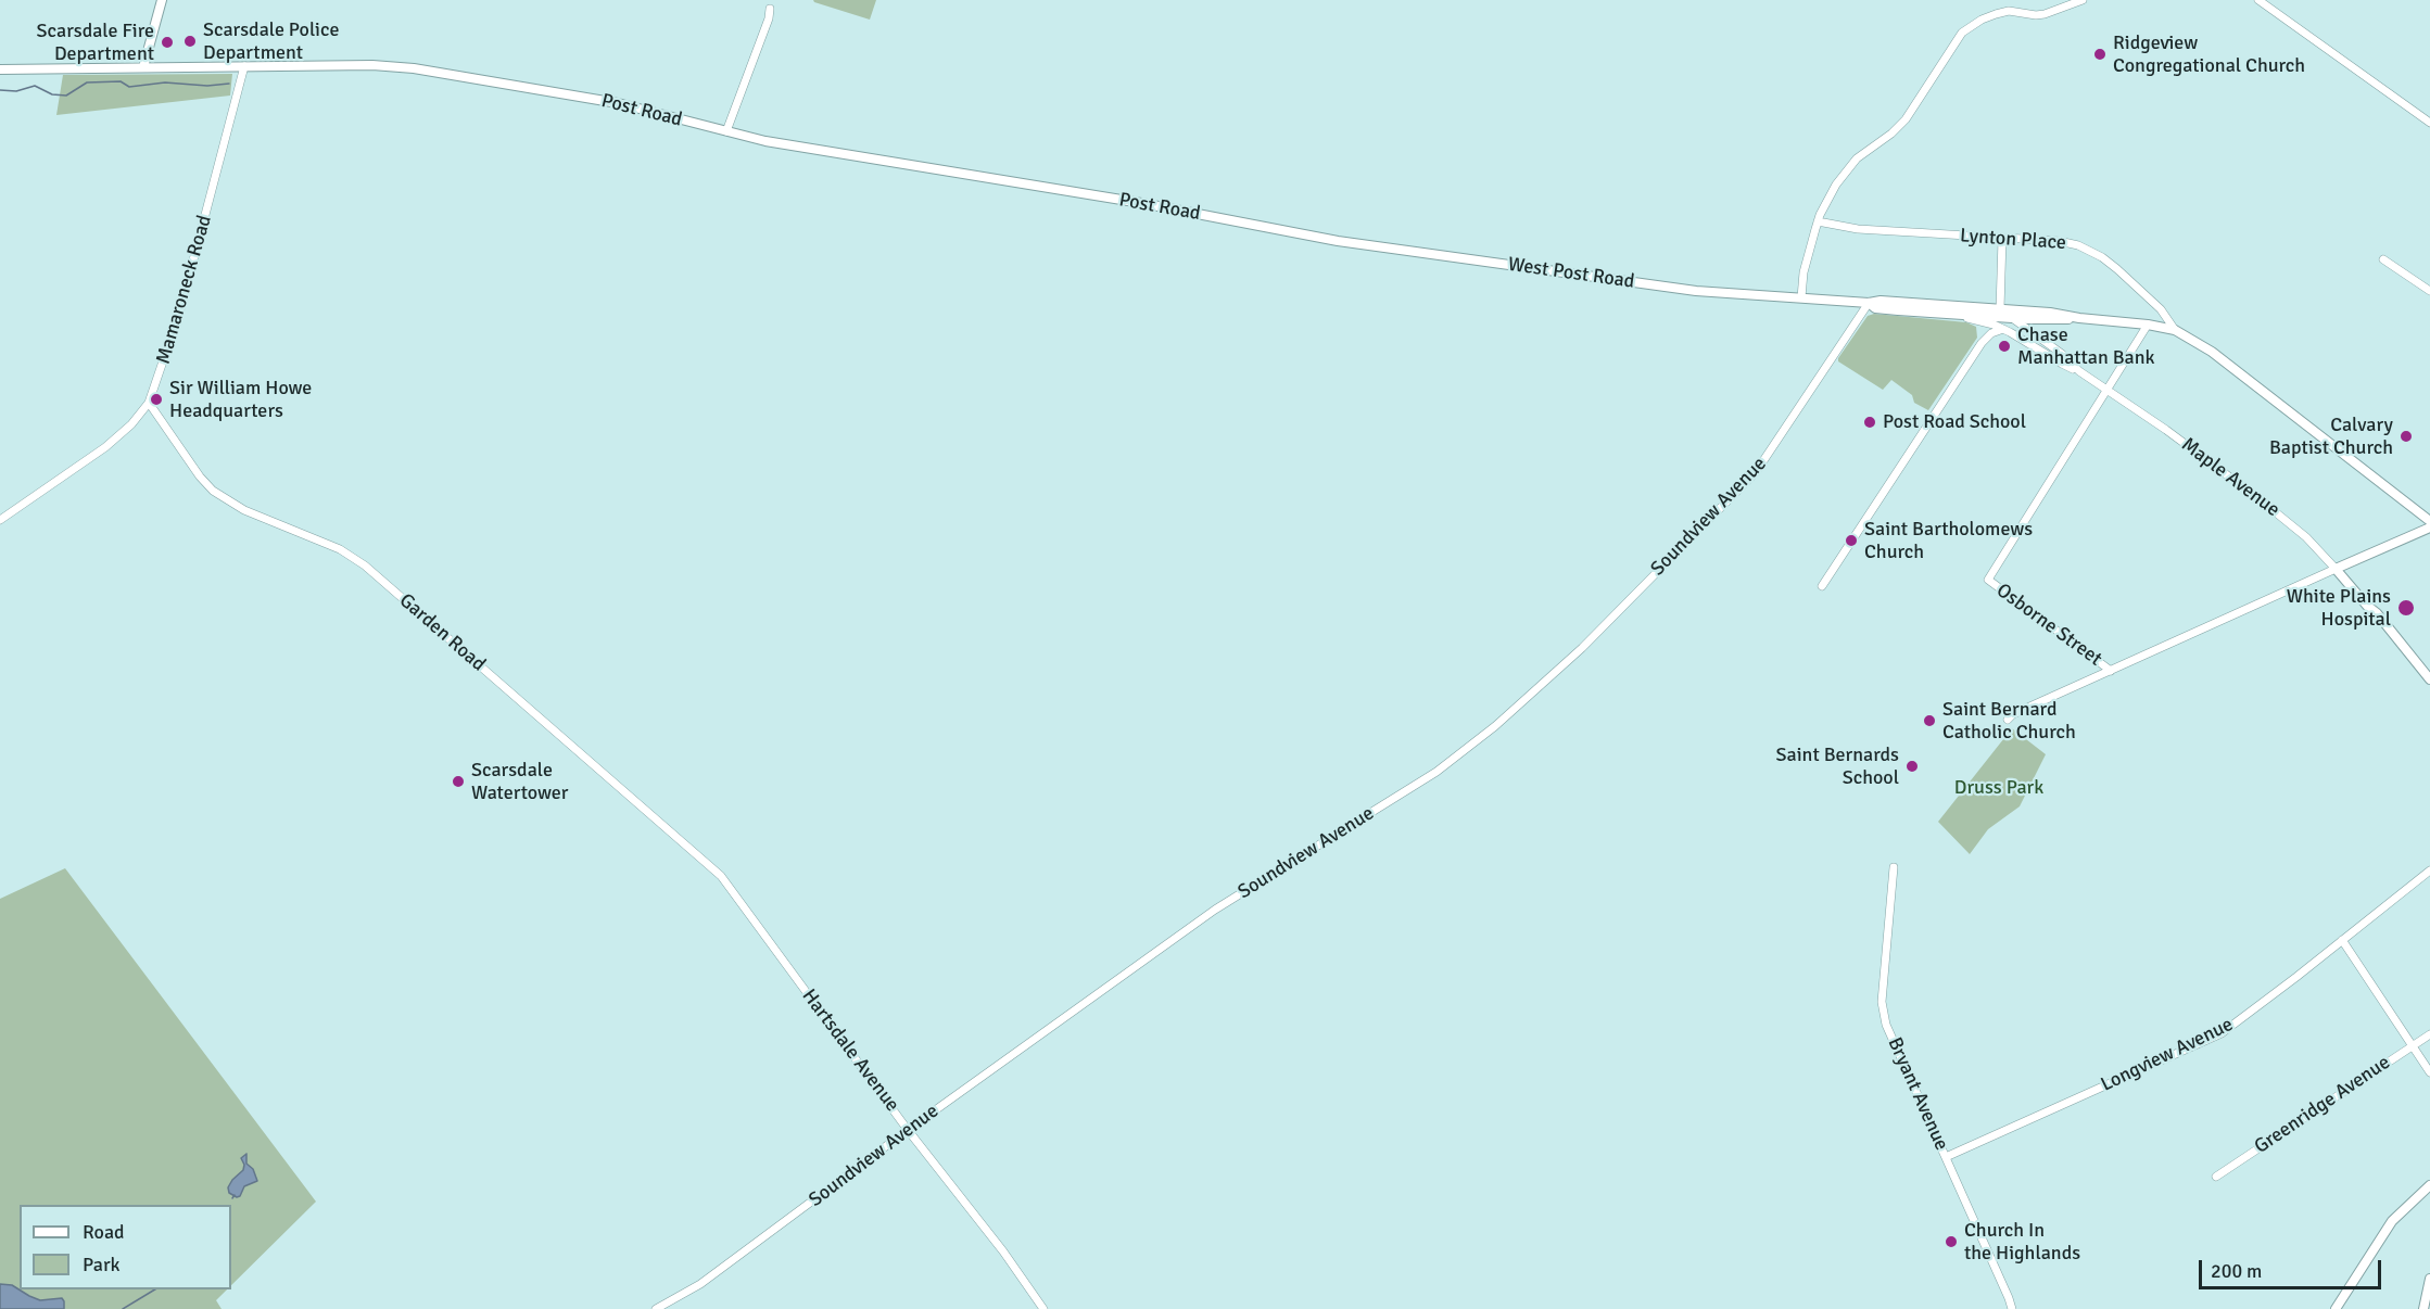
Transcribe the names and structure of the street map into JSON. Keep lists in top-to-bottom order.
{
  "streets": {
    "main road": ["Post Road", "West Post Road", "Maple Avenue"],
    "street": [
      "Lynton Place",
      "Mamaroneck Road",
      "Soundview Avenue",
      "Osborne Street",
      "Garden Road",
      "Hartsdale Avenue",
      "Longview Avenue",
      "Bryant Avenue",
      "Greenridge Avenue"
    ]
  },
  "crossings": [
    ["Post Road", "West Post Road"],
    ["Post Road", "Mamaroneck Road"],
    ["Lynton Place", "West Post Road"],
    ["West Post Road", "Maple Avenue"],
    ["West Post Road", "Soundview Avenue"],
    ["Mamaroneck Road", "Garden Road"],
    ["Maple Avenue", "Osborne Street"],
    ["Soundview Avenue", "Hartsdale Avenue"],
    ["Garden Road", "Hartsdale Avenue"],
    ["Longview Avenue", "Bryant Avenue"]
  ],
  "parks": ["Druss Park"],
  "places": [
    "Scarsdale Police Department",
    "Scarsdale Fire Department",
    "Ridgeview Congregational Church",
    "Chase Manhattan Bank",
    "Sir William Howe Headquarters",
    "Post Road School",
    "Calvary Baptist Church",
    "Saint Bartholomews Church",
    "White Plains Hospital",
    "Saint Bernard Catholic Church",
    "Saint Bernards School",
    "Scarsdale Watertower",
    "Church In the Highlands"
  ],
  "legend": ["Road", "Park"],
  "scale_bar": "200 m"
}
